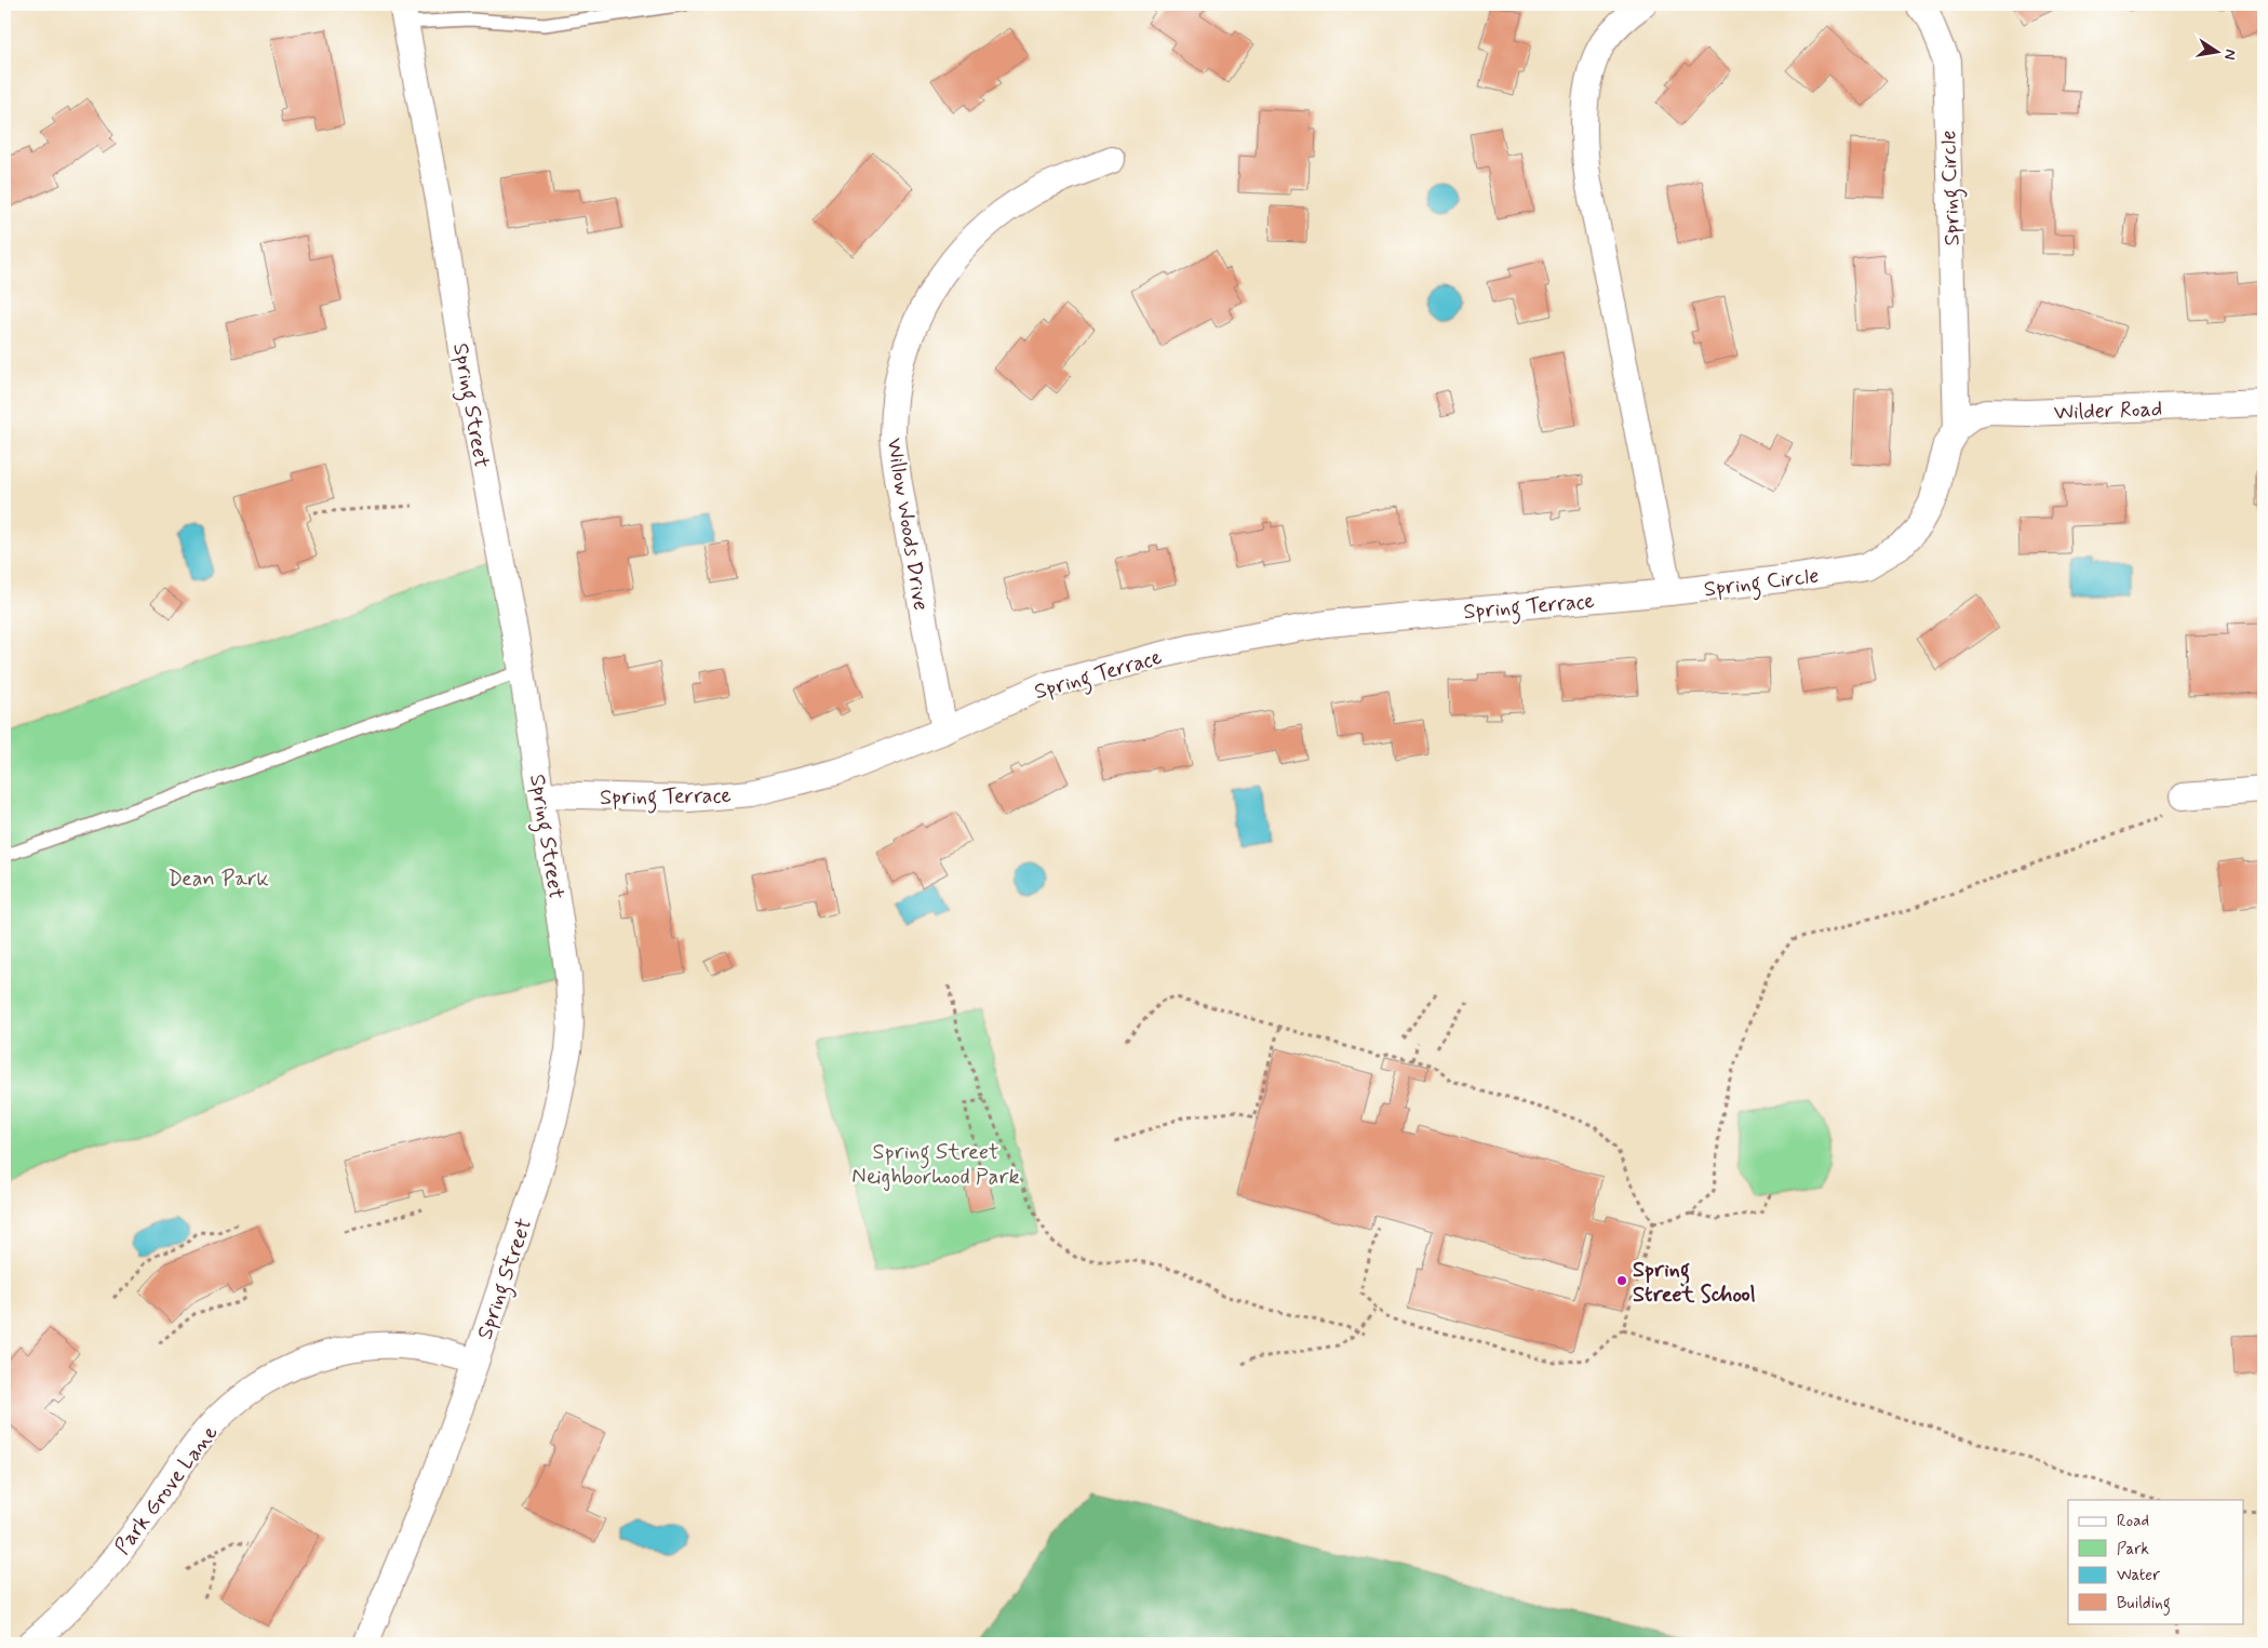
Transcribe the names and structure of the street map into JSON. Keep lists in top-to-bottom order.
{
  "streets": {
    "street": [
      "Spring Circle",
      "Spring Street",
      "Wilder Road",
      "Willow Woods Drive",
      "Spring Terrace",
      "Park Grove Lane"
    ]
  },
  "crossings": [
    ["Spring Circle", "Wilder Road"],
    ["Spring Circle", "Spring Terrace"],
    ["Spring Street", "Spring Terrace"],
    ["Spring Street", "Park Grove Lane"],
    ["Willow Woods Drive", "Spring Terrace"]
  ],
  "parks": ["Dean Park", "Spring Street Neighborhood Park"],
  "places": ["Spring Street School"],
  "legend": [
    "Road",
    "Park",
    "Water",
    "Building"
  ],
  "north": "right"
}
